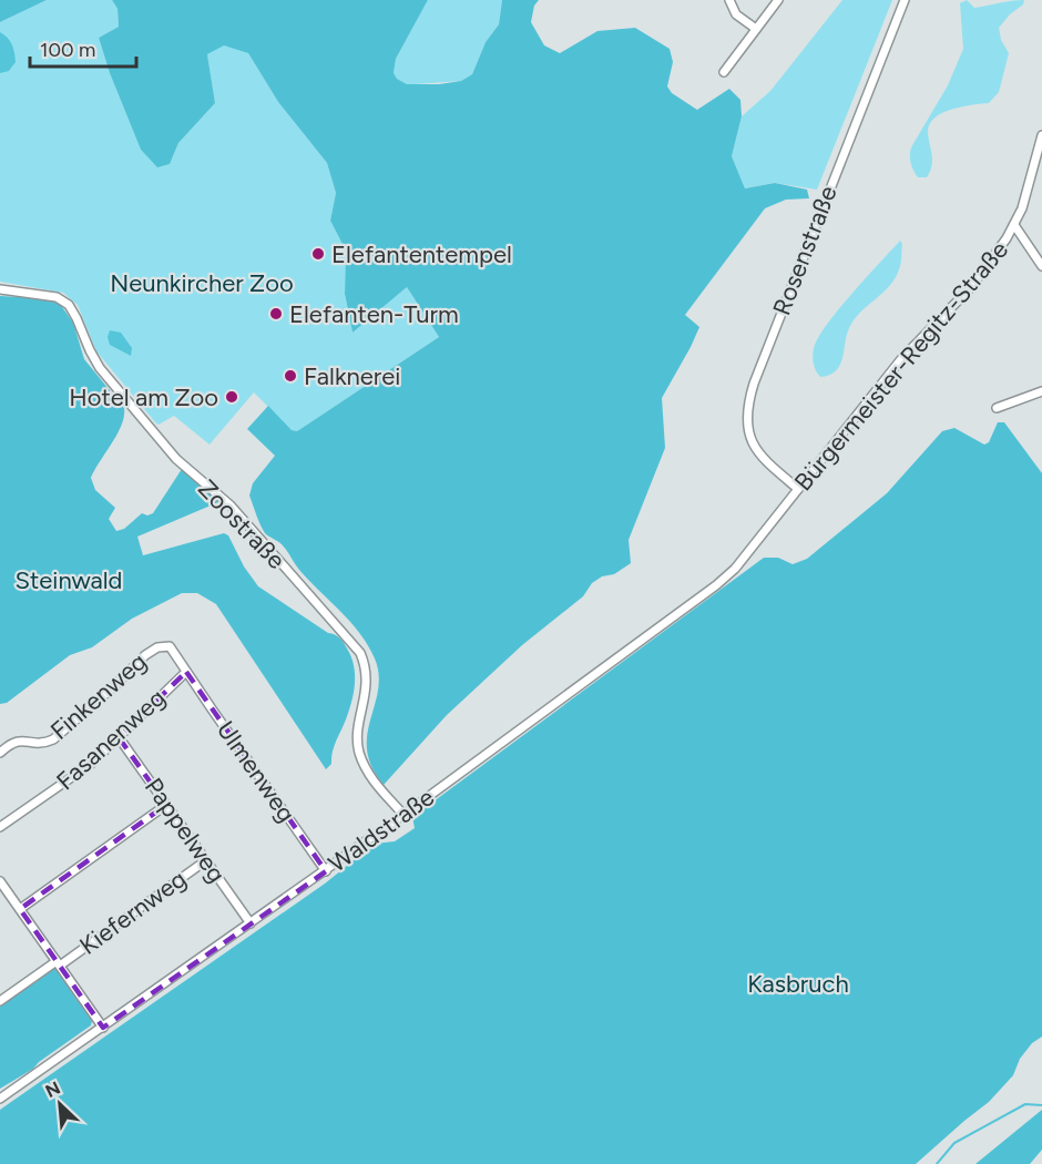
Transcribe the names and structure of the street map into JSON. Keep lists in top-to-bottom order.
{
  "streets": {
    "street": [
      "Rosenstraße",
      "Bürgermeister-Regitz-Straße",
      "Zoostraße",
      "Finkenweg",
      "Fasanenweg",
      "Ulmenweg",
      "Pappelweg",
      "Waldstraße",
      "Kiefernweg"
    ]
  },
  "crossings": [
    ["Rosenstraße", "Bürgermeister-Regitz-Straße"],
    ["Bürgermeister-Regitz-Straße", "Waldstraße"],
    ["Zoostraße", "Waldstraße"],
    ["Finkenweg", "Fasanenweg"],
    ["Finkenweg", "Ulmenweg"],
    ["Fasanenweg", "Ulmenweg"],
    ["Fasanenweg", "Pappelweg"],
    ["Ulmenweg", "Waldstraße"],
    ["Pappelweg", "Waldstraße"],
    ["Pappelweg", "Kiefernweg"]
  ],
  "parks": ["Neunkircher Zoo", "Steinwald", "Kasbruch"],
  "places": [
    "Elefantentempel",
    "Elefanten-Turm",
    "Falknerei",
    "Hotel am Zoo"
  ],
  "scale_bar": "100 m",
  "north": "top left"
}
